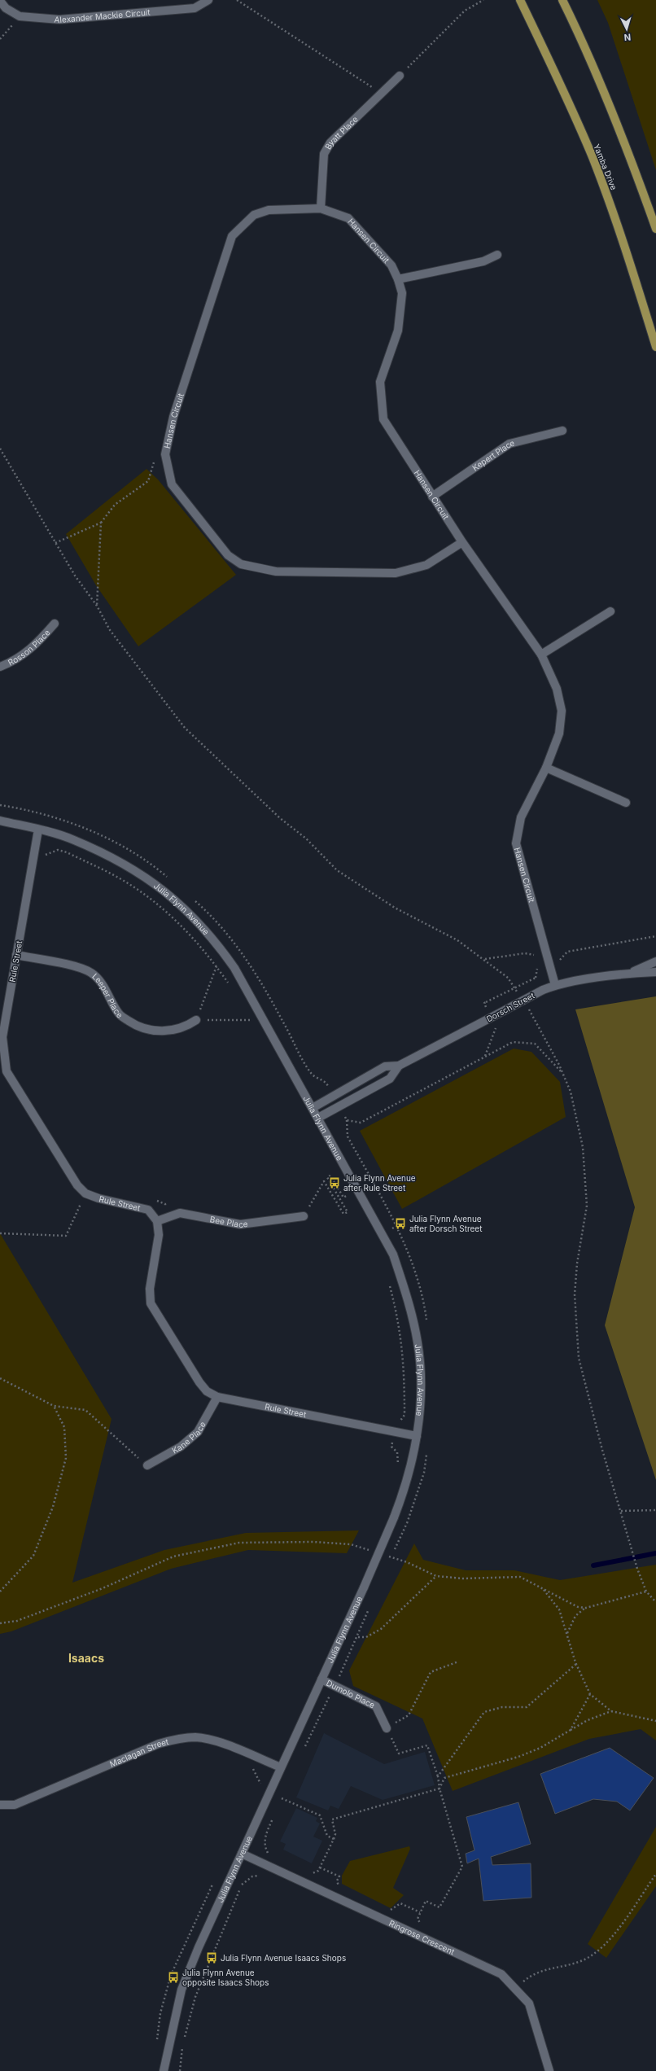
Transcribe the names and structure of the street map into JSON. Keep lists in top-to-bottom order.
{
  "streets": {
    "main road": ["Yamba Drive"],
    "street": [
      "Alexander Mackie Circuit",
      "Byatt Place",
      "Hansen Circuit",
      "Kepert Place",
      "Rosson Place",
      "Julia Flynn Avenue",
      "Rule Street",
      "Leeper Place",
      "Dorsch Street",
      "Bee Place",
      "Kane Place",
      "Dumolo Place",
      "Maclagan Street",
      "Ringrose Crescent"
    ]
  },
  "crossings": [
    ["Byatt Place", "Hansen Circuit"],
    ["Hansen Circuit", "Kepert Place"],
    ["Hansen Circuit", "Dorsch Street"],
    ["Julia Flynn Avenue", "Rule Street"],
    ["Julia Flynn Avenue", "Dorsch Street"],
    ["Julia Flynn Avenue", "Dumolo Place"],
    ["Julia Flynn Avenue", "Maclagan Street"],
    ["Julia Flynn Avenue", "Ringrose Crescent"],
    ["Rule Street", "Leeper Place"],
    ["Rule Street", "Bee Place"],
    ["Rule Street", "Kane Place"]
  ],
  "districts": ["Isaacs"],
  "places": {
    "bus stop": [
      "Julia Flynn Avenue after Rule Street",
      "Julia Flynn Avenue after Dorsch Street",
      "Julia Flynn Avenue Isaacs Shops",
      "Julia Flynn Avenue opposite Isaacs Shops"
    ]
  },
  "north": "bottom"
}
